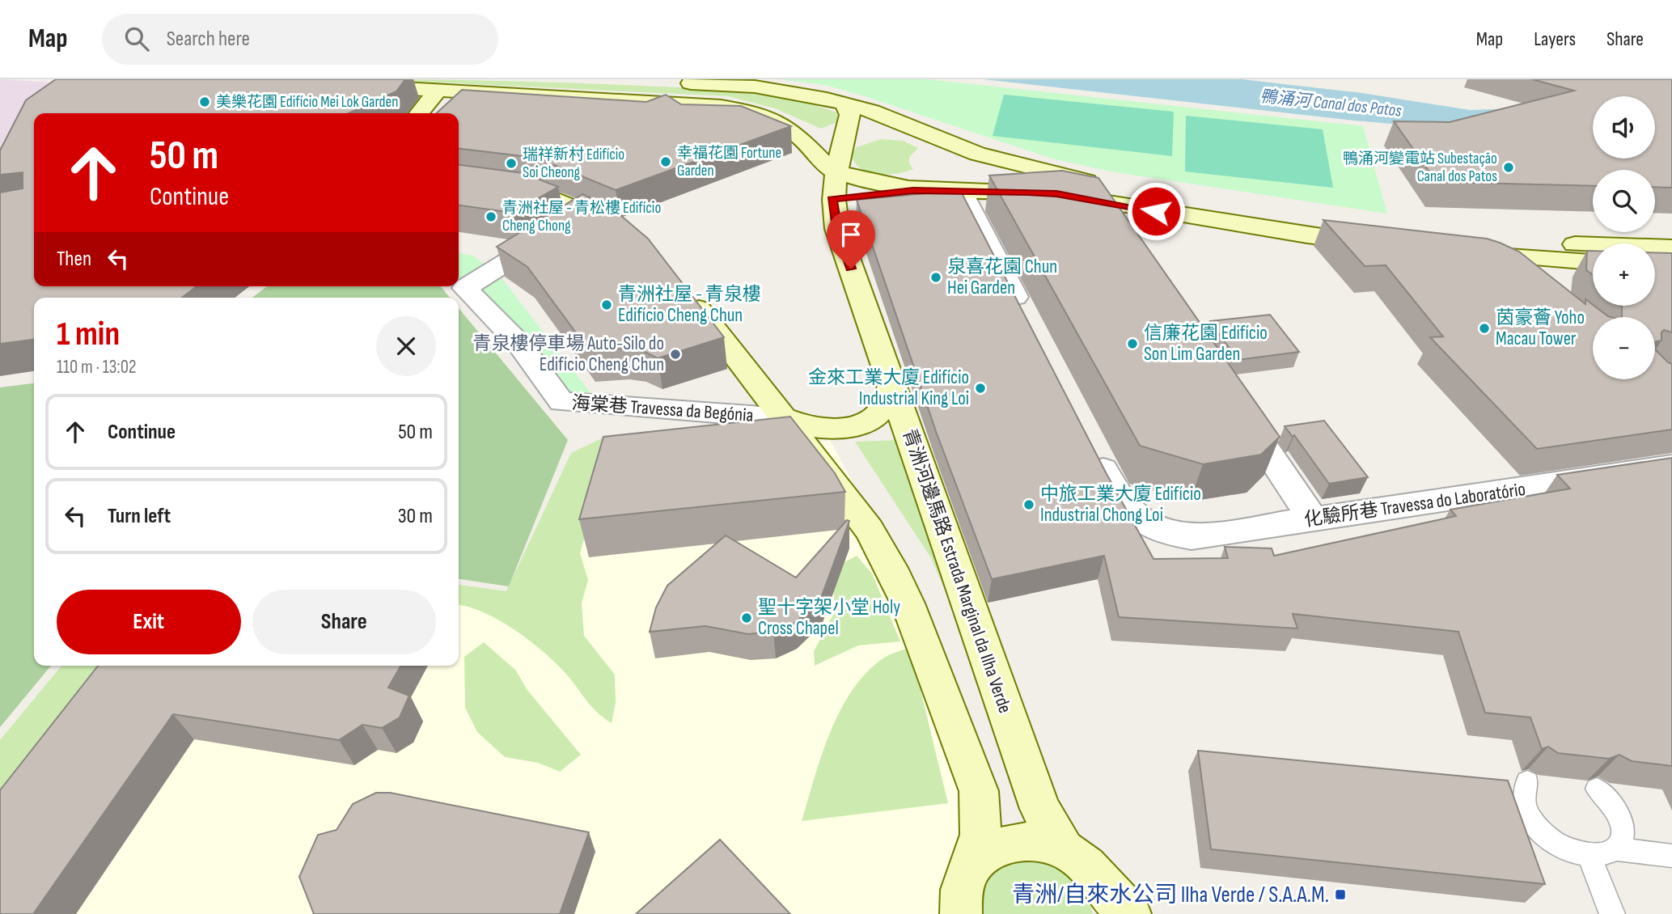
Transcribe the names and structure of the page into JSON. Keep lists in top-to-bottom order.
{
  "streets": {
    "main road": ["青洲河邊馬路 Estrada Marginal da Ilha Verde"],
    "street": ["海棠巷 Travessa da Begónia", "化驗所巷 Travessa do Laboratório"]
  },
  "water": ["鴨涌河 Canal dos Patos"],
  "places": {
    "other": [
      "美樂花園 Edifício Mei Lok Garden",
      "幸福花園 Fortune Garden",
      "瑞祥新村 Edifício Soi Cheong",
      "鴨涌河變電站 Subestação Canal dos Patos",
      "青洲社屋 - 青松樓 Edifício Cheng Chong",
      "泉喜花園 Chun Hei Garden",
      "青洲社屋 - 青泉樓 Edifício Cheng Chun",
      "茵豪薈 Yoho Macau Tower",
      "信廉花園 Edifício Son Lim Garden",
      "青泉樓停車場 Auto-Silo do Edifício Cheng Chun",
      "金來工業大廈 Edifício Industrial King Loi",
      "中旅工業大廈 Edifício Industrial Chong Loi",
      "聖十字架小堂 Holy Cross Chapel"
    ],
    "transit": ["青洲/自來水公司 Ilha Verde / S.A.A.M."]
  },
  "page": {
    "header": "Map",
    "search": "Search here",
    "nav": ["Map", "Layers", "Share"],
    "map_buttons": ["+", "−"],
    "turn": ["50 m", "Continue"],
    "then": "Then",
    "heading": ["1 min", "110 m · 13:02"],
    "list": [
      {
        "name": "Continue",
        "value": "50 m"
      },
      {
        "name": "Turn left",
        "value": "30 m"
      }
    ],
    "buttons": ["Exit", "Share"]
  }
}
